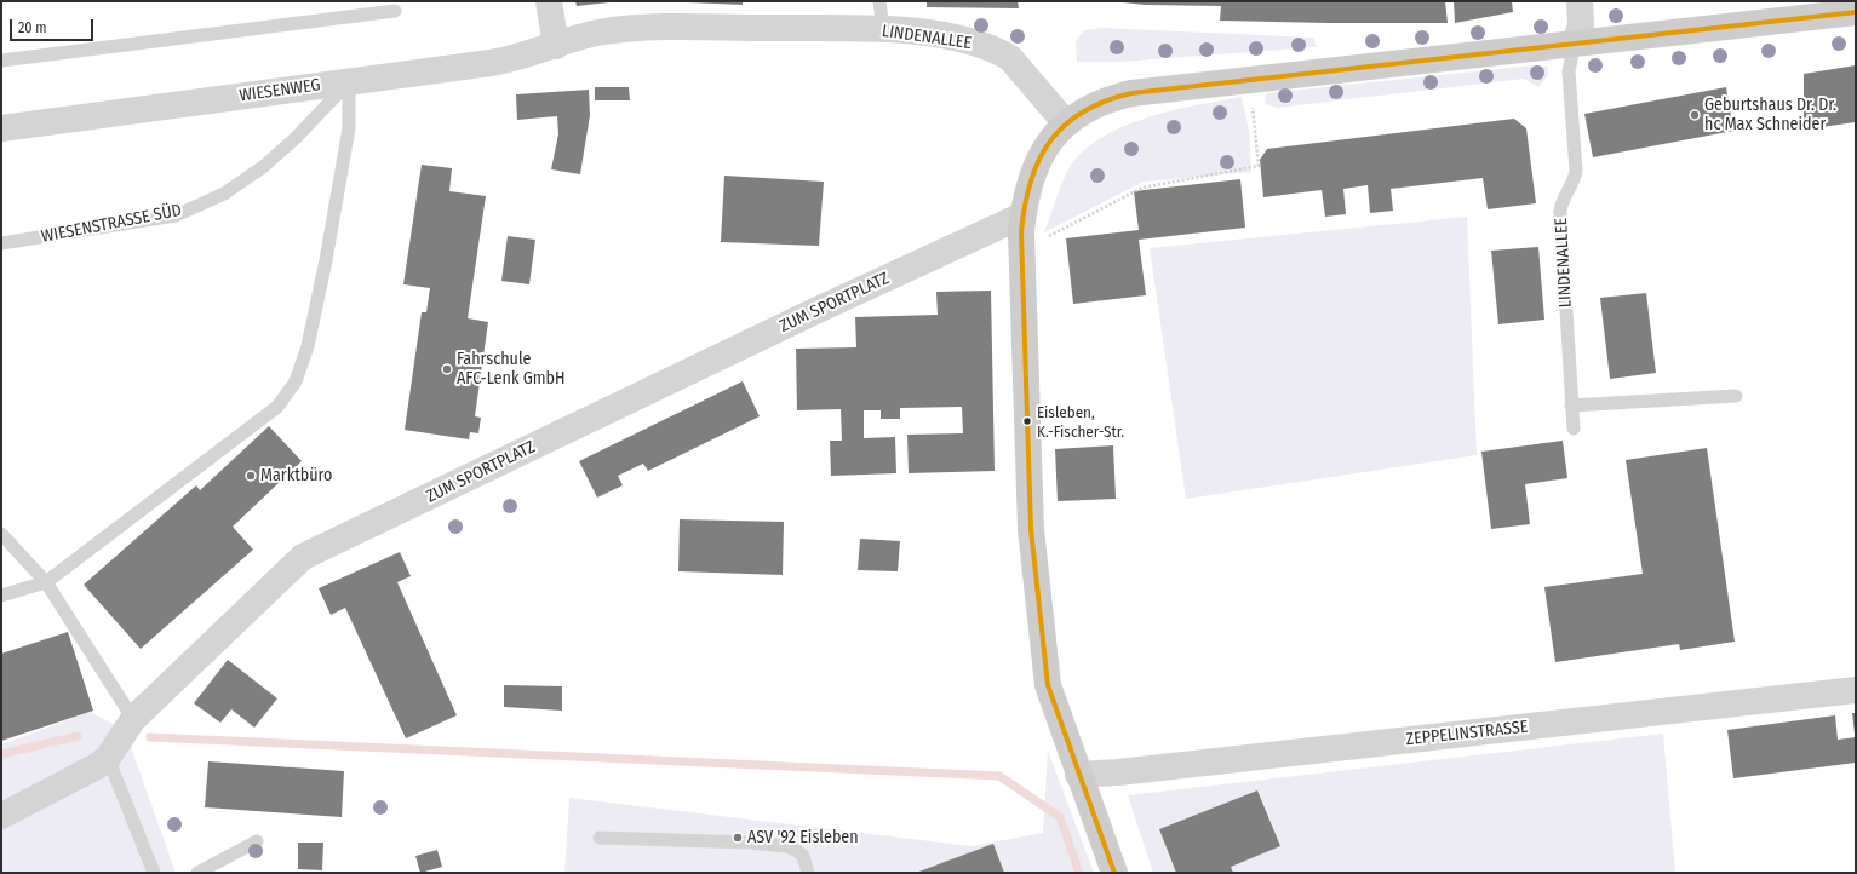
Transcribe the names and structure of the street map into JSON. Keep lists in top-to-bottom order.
{
  "streets": {
    "street": [
      "LINDENALLEE",
      "WIESENWEG",
      "ZUM SPORTPLATZ",
      "ZEPPELINSTRASSE"
    ],
    "lane": ["WIESENSTRASSE SÜD"]
  },
  "crossings": [
    ["LINDENALLEE", "WIESENWEG"],
    ["WIESENWEG", "WIESENSTRASSE SÜD"]
  ],
  "places": [
    "Geburtshaus Dr. Dr. hc Max Schneider",
    "Fahrschule AFC-Lenk GmbH",
    "Eisleben, K.-Fischer-Str.",
    "Marktbüro",
    "ASV '92 Eisleben"
  ],
  "scale_bar": "20 m"
}
